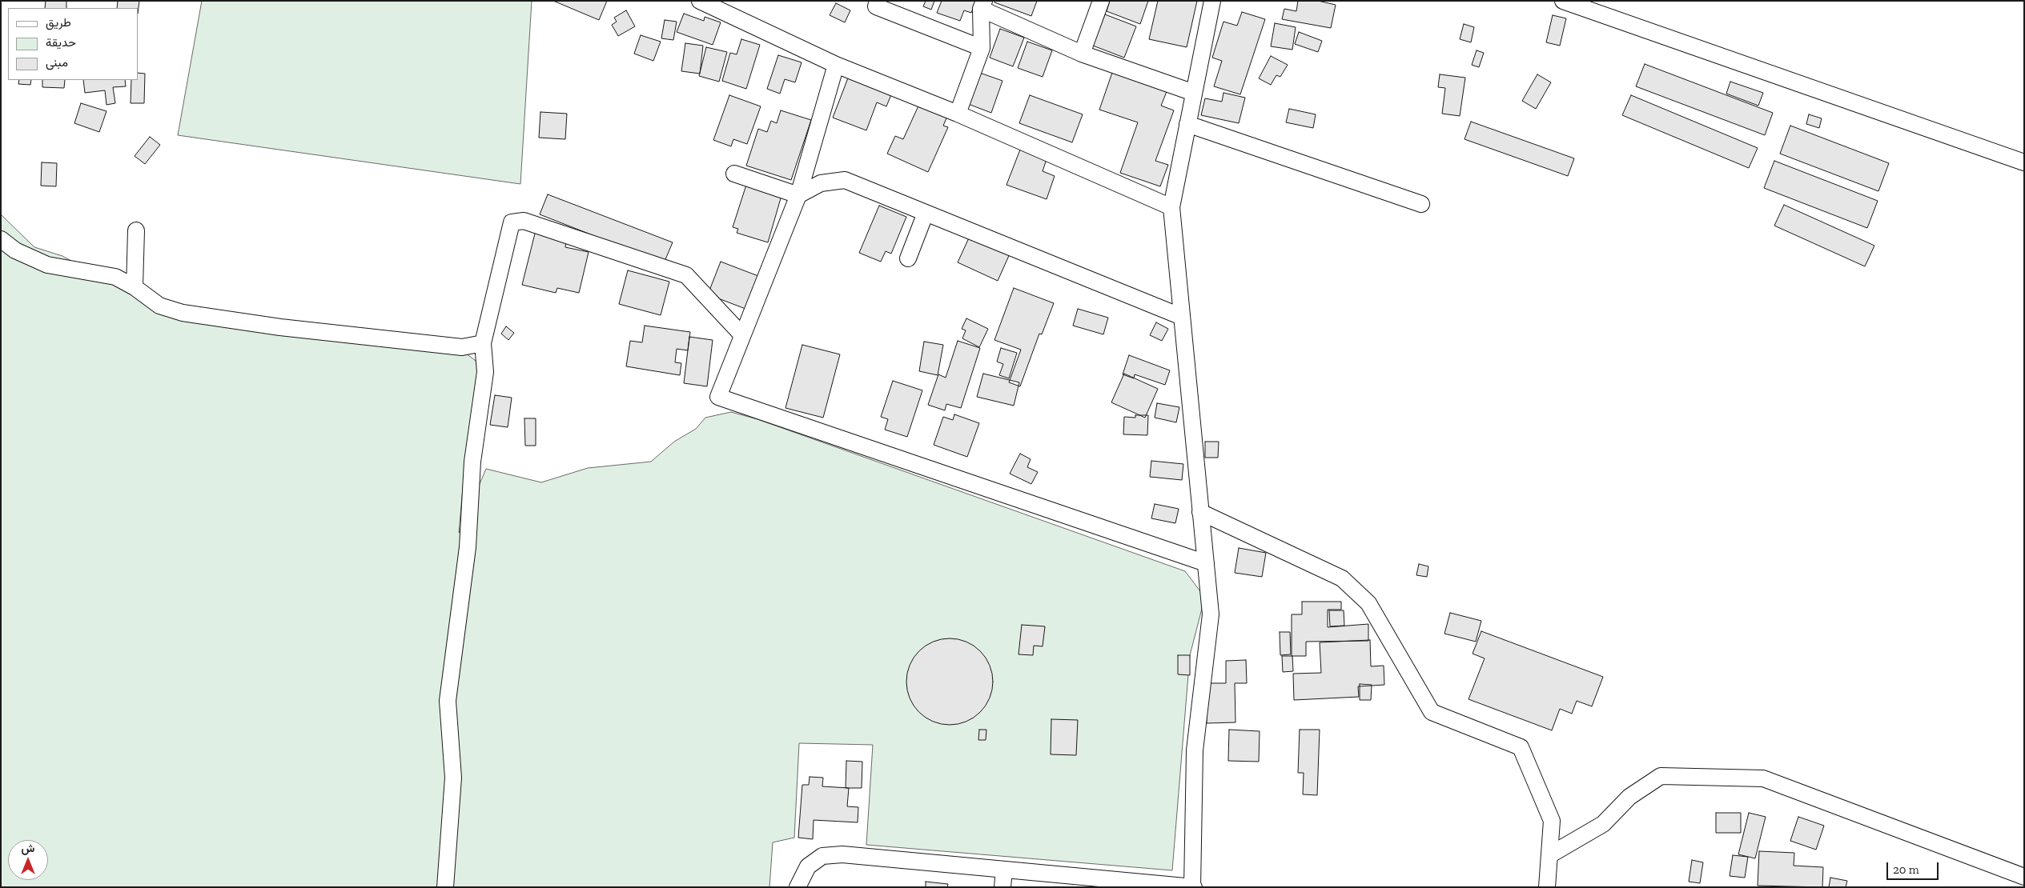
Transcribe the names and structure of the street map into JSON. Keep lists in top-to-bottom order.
{
  "legend": ["طريق", "حديقة", "مبنى"],
  "scale_bar": "20 m",
  "north": "top"
}
